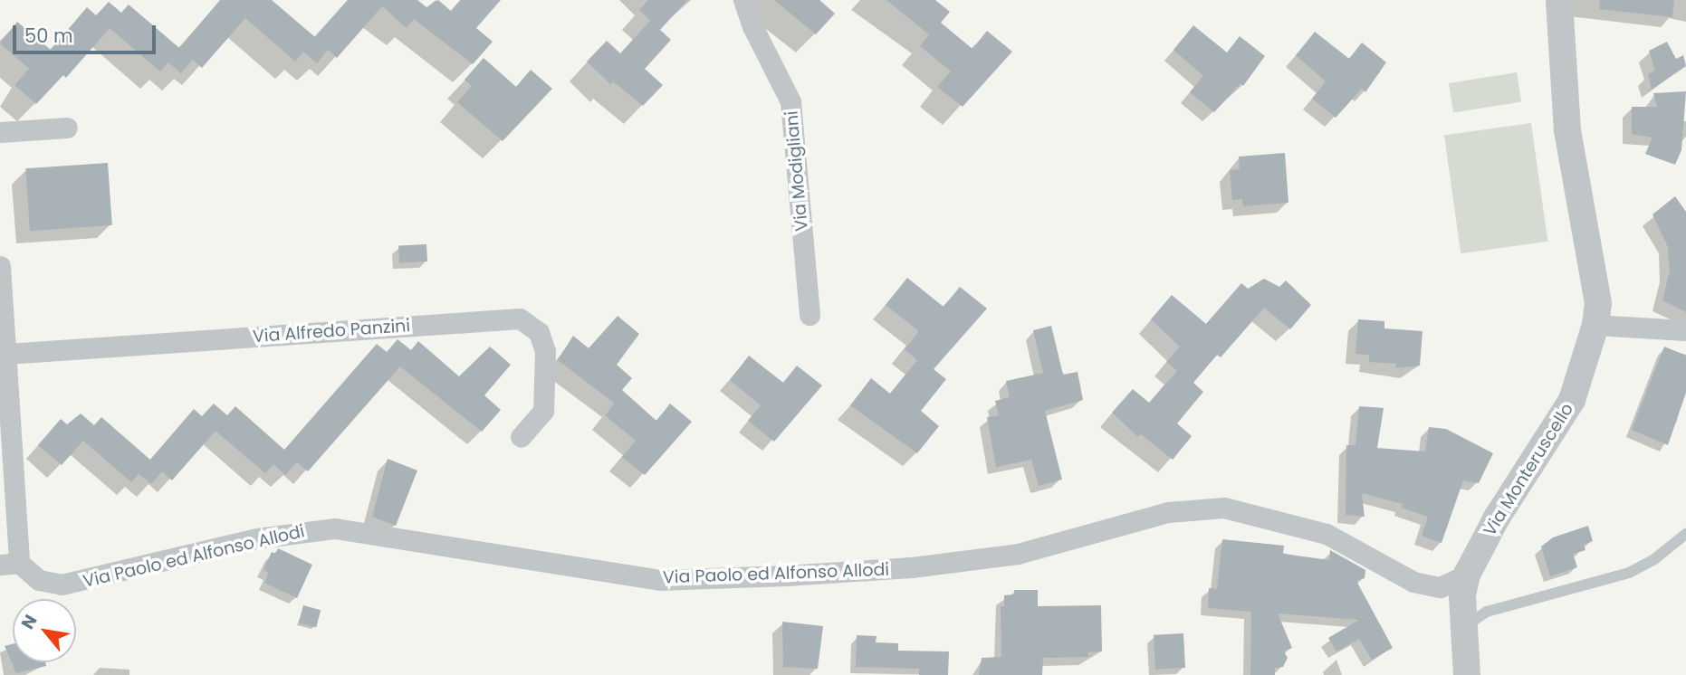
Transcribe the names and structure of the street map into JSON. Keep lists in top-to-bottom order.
{
  "streets": {
    "street": [
      "Via Modigliani",
      "Via Alfredo Panzini",
      "Via Monteruscello",
      "Via Paolo ed Alfonso Allodi"
    ]
  },
  "crossings": [
    ["Via Monteruscello", "Via Paolo ed Alfonso Allodi"]
  ],
  "scale_bar": "50 m",
  "north": "top left"
}
